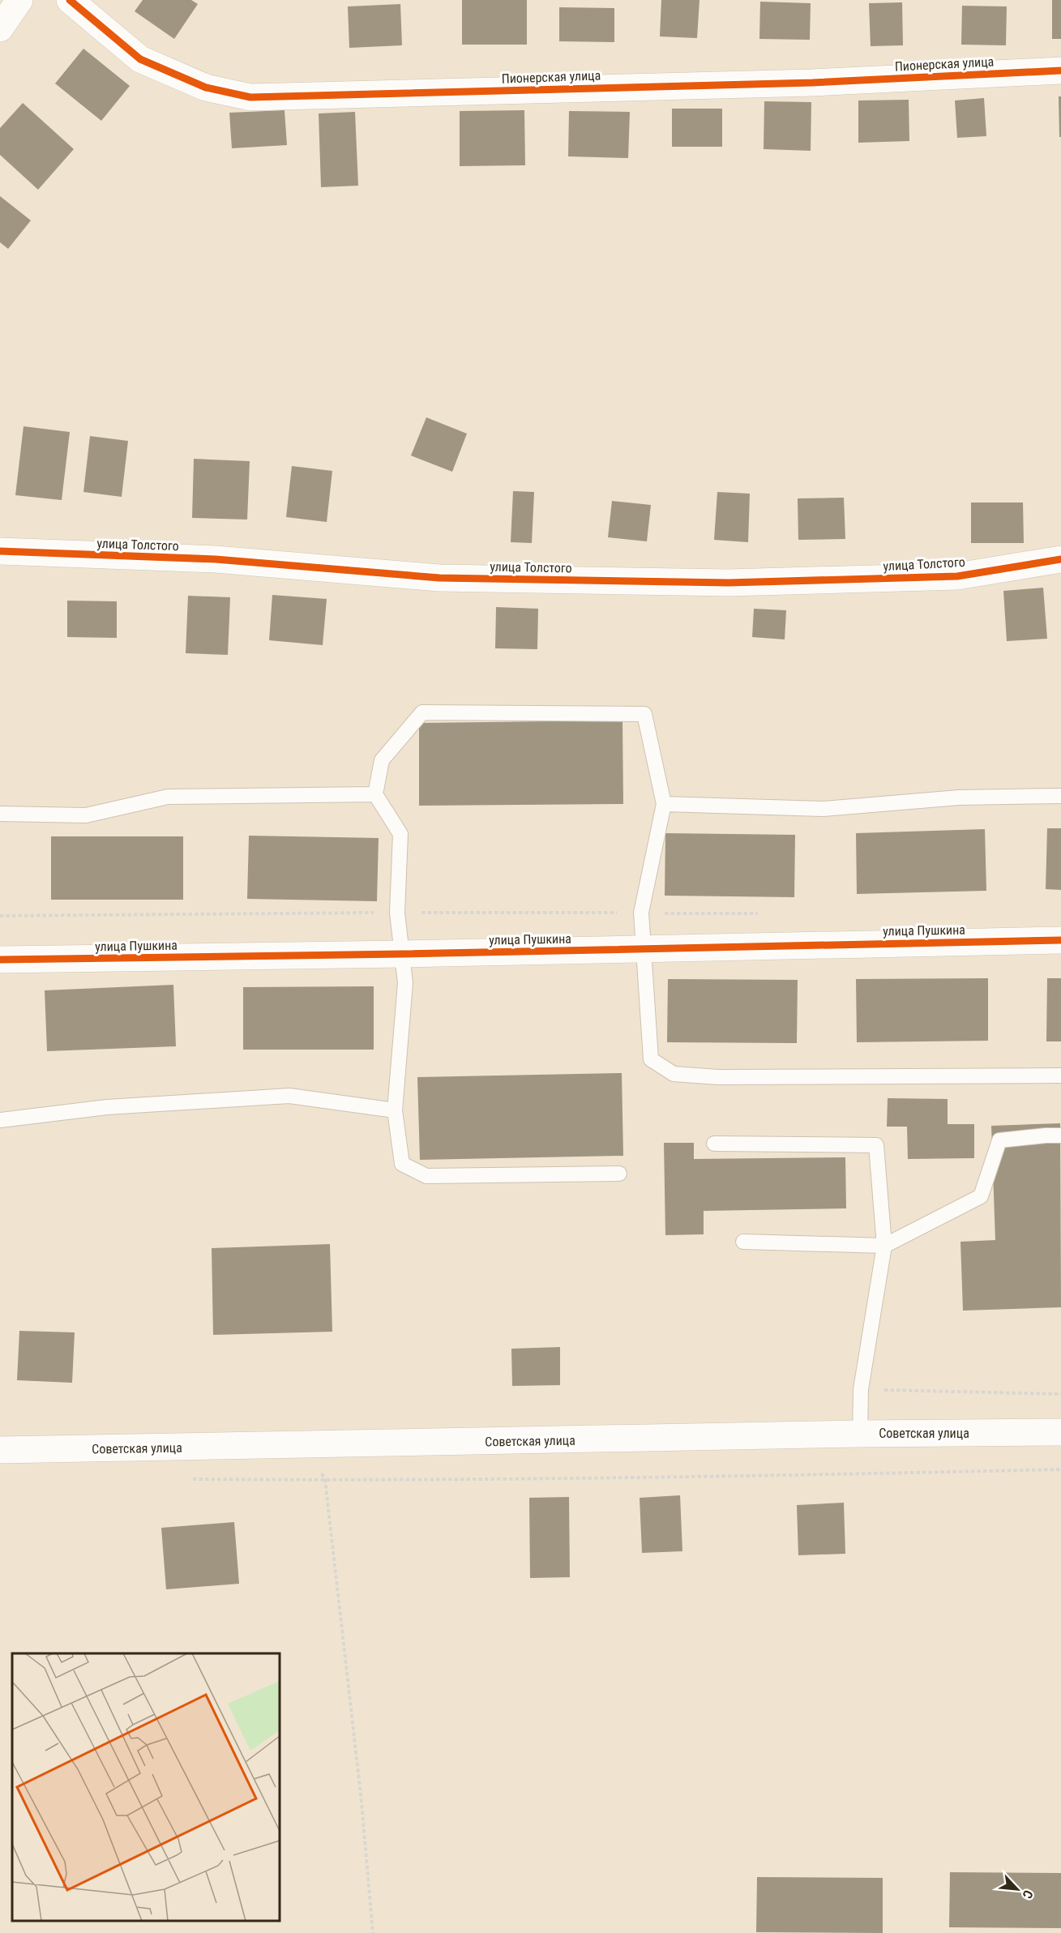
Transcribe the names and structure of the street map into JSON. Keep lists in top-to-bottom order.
{
  "streets": {
    "street": [
      "Пионерская улица",
      "улица Толстого",
      "улица Пушкина",
      "Советская улица"
    ]
  },
  "north": "bottom right"
}
